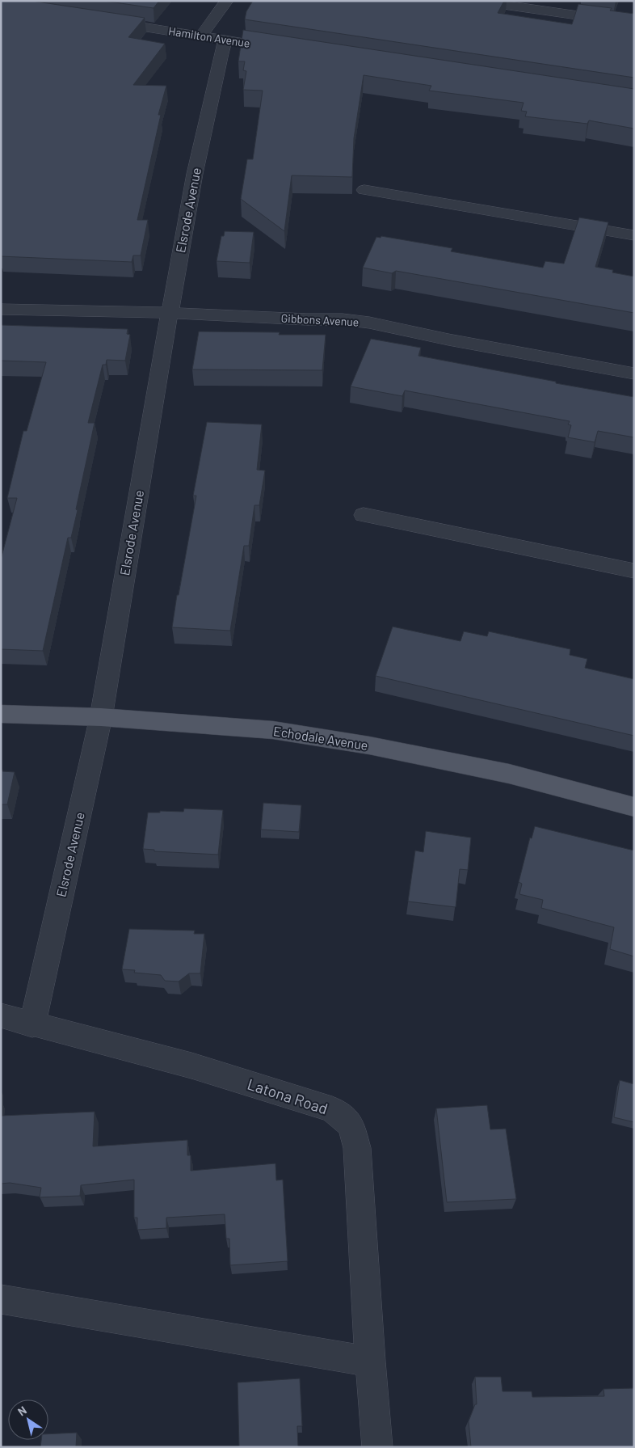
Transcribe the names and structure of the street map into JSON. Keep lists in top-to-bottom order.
{
  "streets": {
    "main road": ["Echodale Avenue"],
    "street": [
      "Hamilton Avenue",
      "Elsrode Avenue",
      "Gibbons Avenue",
      "Latona Road"
    ]
  },
  "crossings": [
    ["Hamilton Avenue", "Elsrode Avenue"],
    ["Elsrode Avenue", "Gibbons Avenue"],
    ["Elsrode Avenue", "Echodale Avenue"],
    ["Elsrode Avenue", "Latona Road"]
  ],
  "north": "top left"
}
